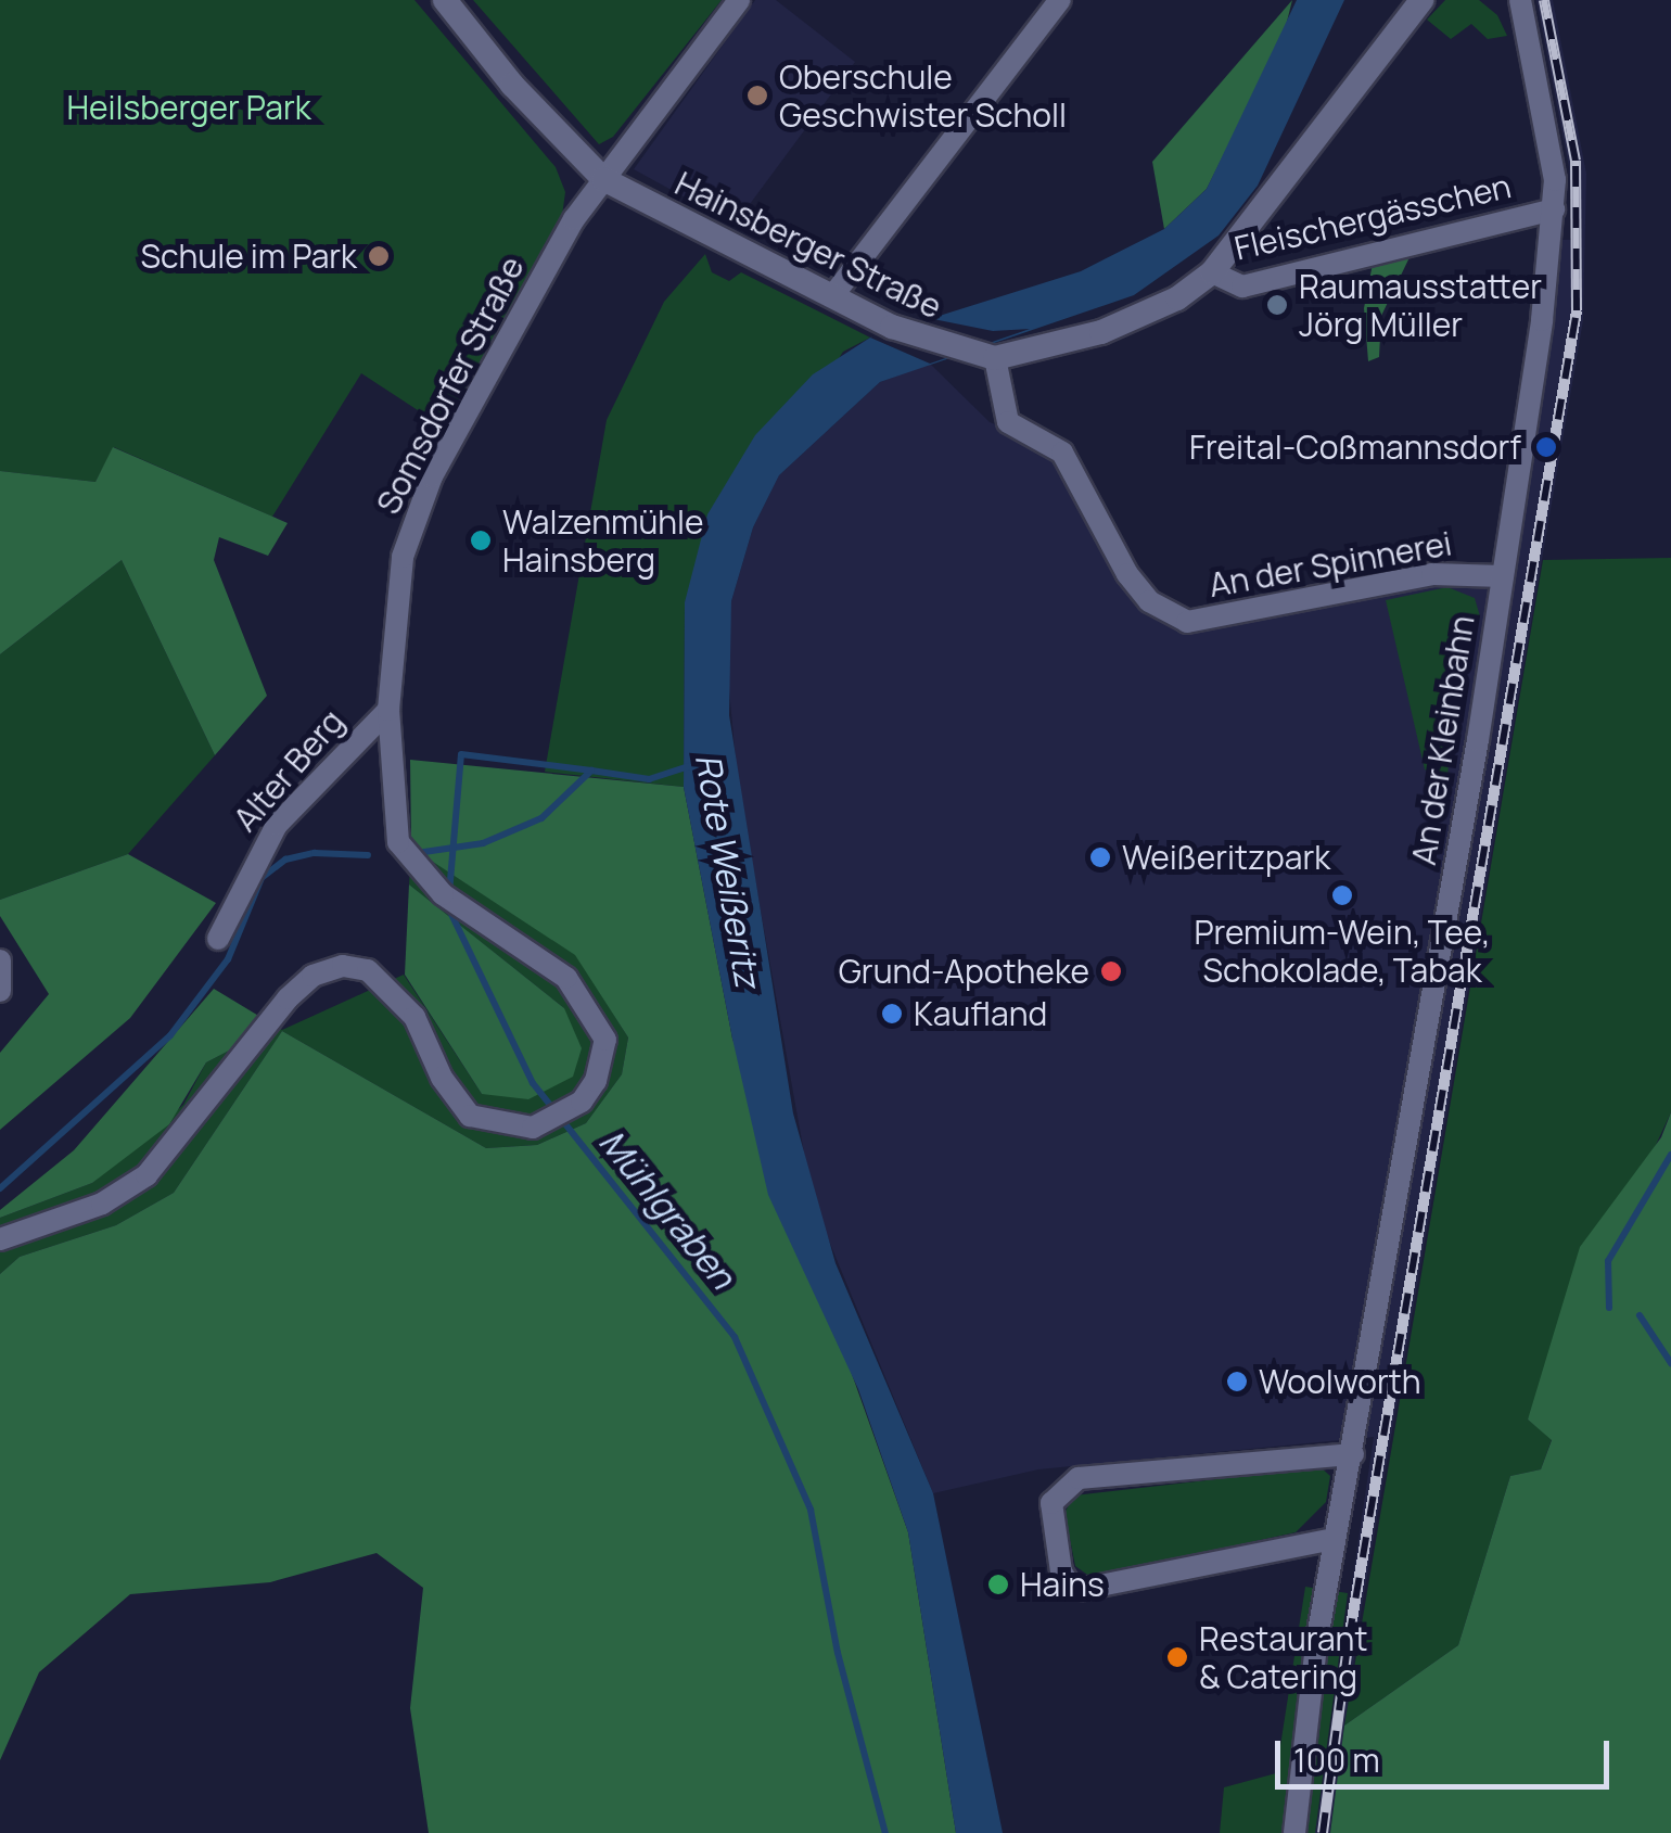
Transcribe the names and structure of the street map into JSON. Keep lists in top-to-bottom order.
{
  "streets": {
    "street": [
      "Fleischergässchen",
      "Hainsberger Straße",
      "Somsdorfer Straße",
      "An der Spinnerei",
      "An der Kleinbahn",
      "Alter Berg"
    ]
  },
  "crossings": [
    ["Fleischergässchen", "Hainsberger Straße"],
    ["Fleischergässchen", "An der Kleinbahn"],
    ["Hainsberger Straße", "Somsdorfer Straße"],
    ["Hainsberger Straße", "An der Spinnerei"],
    ["Somsdorfer Straße", "Alter Berg"],
    ["An der Spinnerei", "An der Kleinbahn"]
  ],
  "water": ["Rote Weißeritz", "Mühlgraben"],
  "parks": ["Heilsberger Park"],
  "places": [
    "Oberschule Geschwister Scholl",
    "Schule im Park",
    "Raumausstatter Jörg Müller",
    "Freital-Coßmannsdorf",
    "Walzenmühle Hainsberg",
    "Weißeritzpark",
    "Premium-Wein, Tee, Schokolade, Tabak",
    "Grund-Apotheke",
    "Kaufland",
    "Woolworth",
    "Hains",
    "Restaurant & Catering"
  ],
  "scale_bar": "100 m"
}
